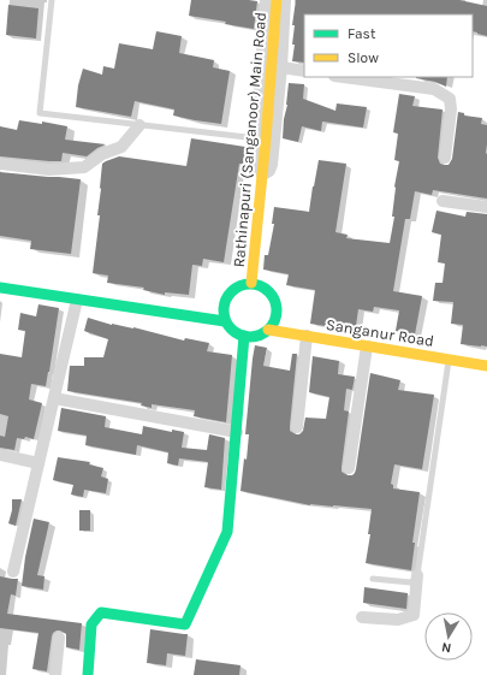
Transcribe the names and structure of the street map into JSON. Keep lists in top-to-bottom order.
{
  "streets": {
    "street": ["Rathinapuri (Sanganoor) Main Road", "Sanganur Road"]
  },
  "crossings": [
    ["Rathinapuri (Sanganoor) Main Road", "Sanganur Road"]
  ],
  "legend": ["Fast", "Slow"],
  "north": "bottom"
}
